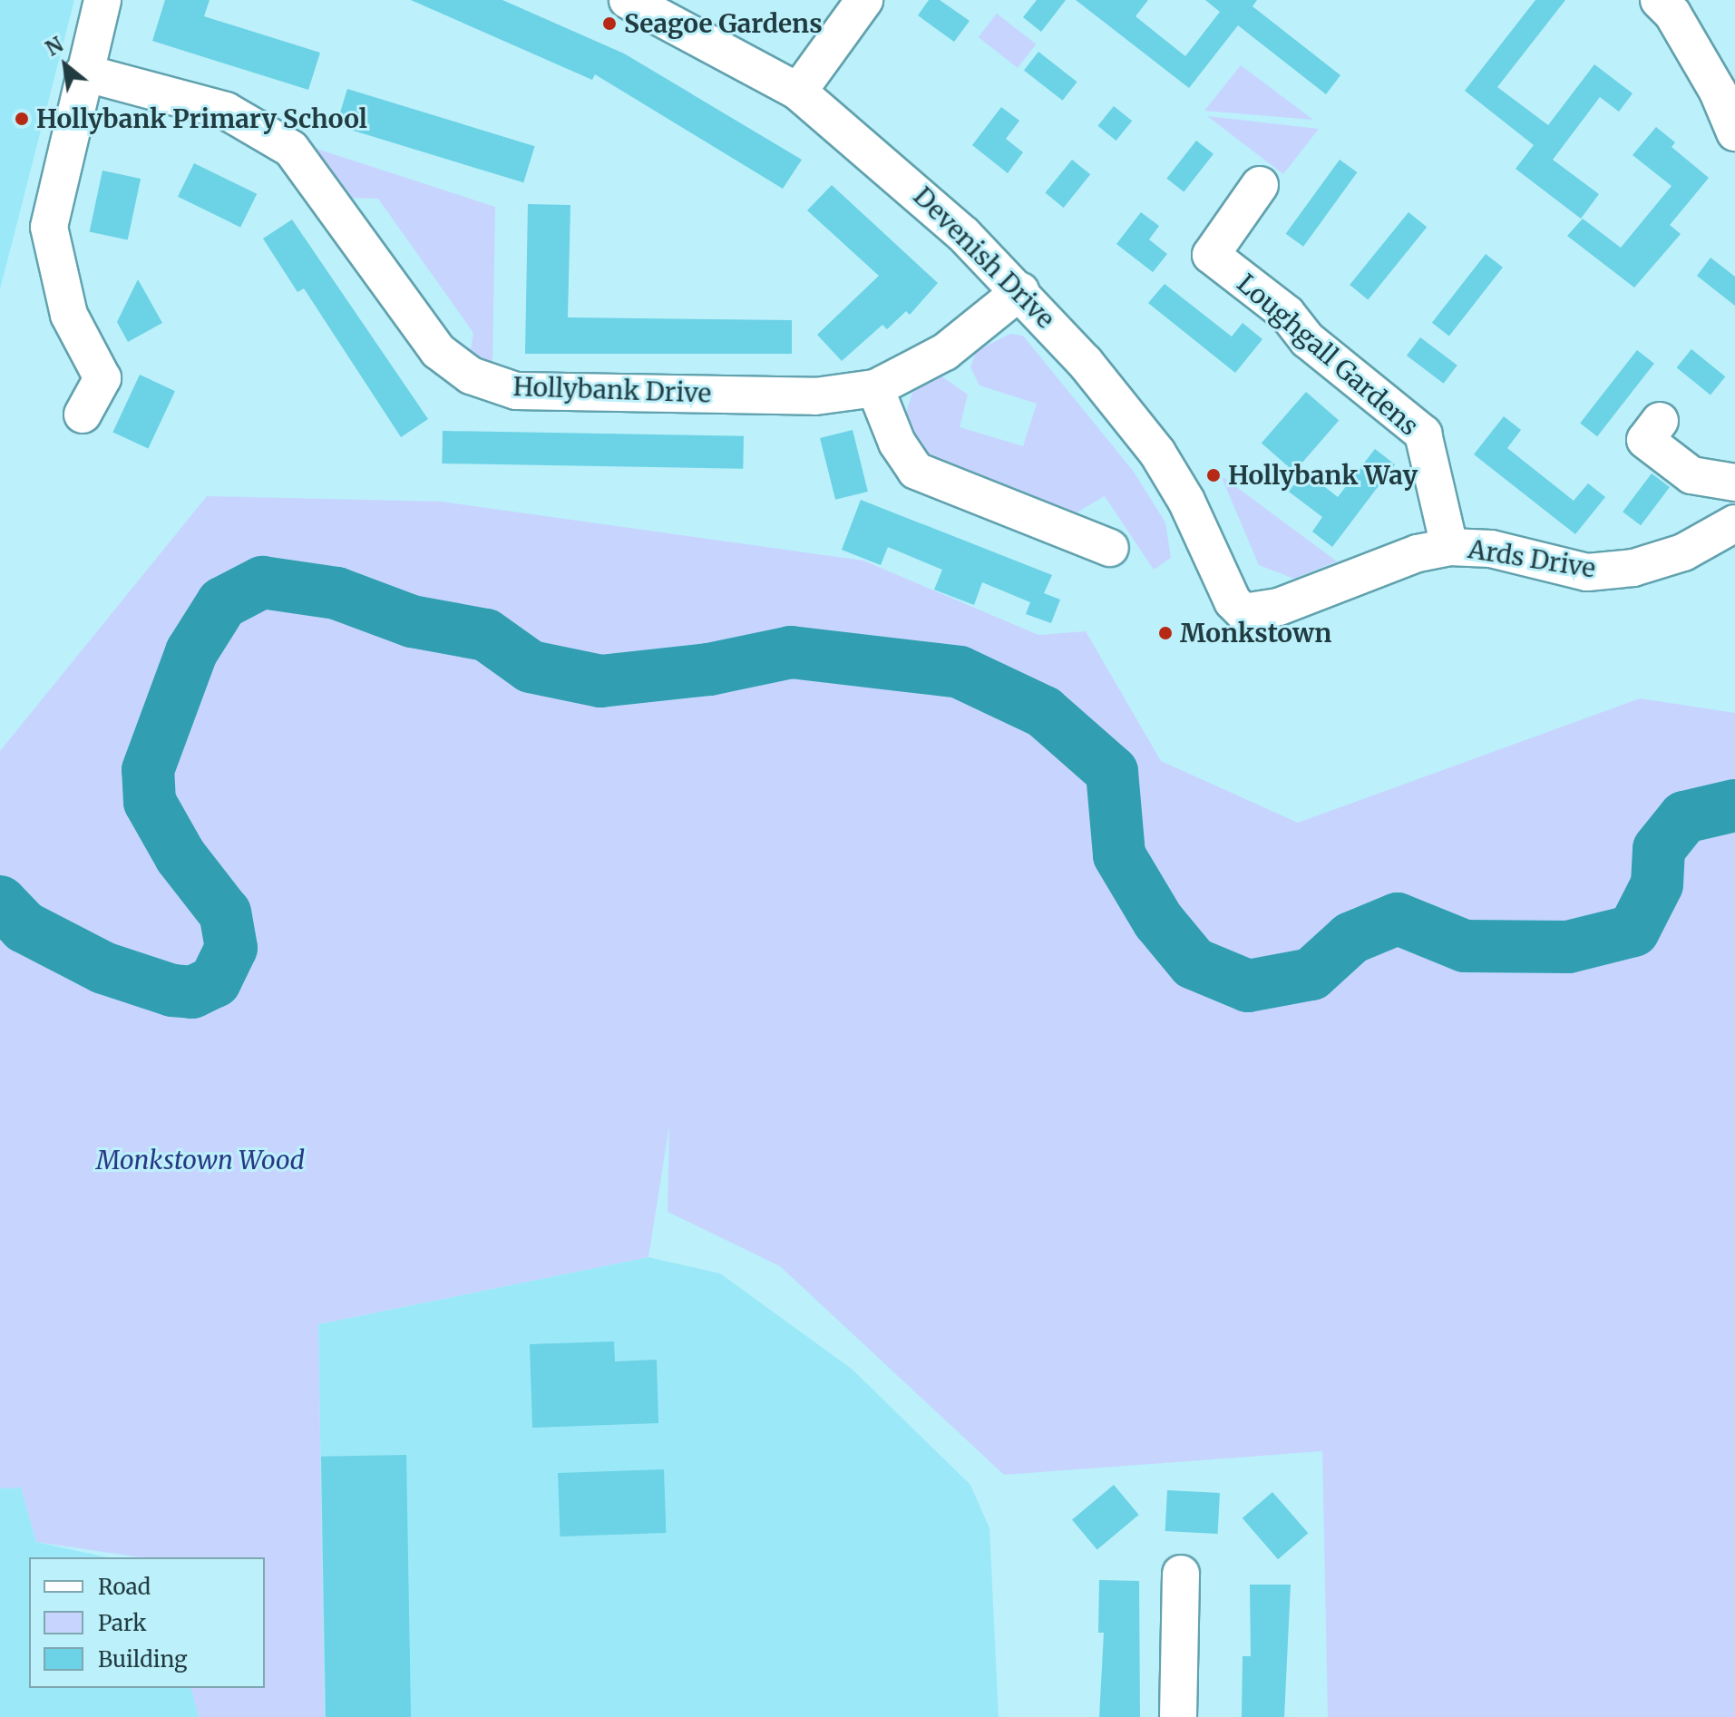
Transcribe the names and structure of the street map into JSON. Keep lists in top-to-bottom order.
{
  "streets": {
    "street": [
      "Devenish Drive",
      "Loughgall Gardens",
      "Hollybank Drive",
      "Ards Drive"
    ]
  },
  "crossings": [
    ["Devenish Drive", "Hollybank Drive"],
    ["Devenish Drive", "Ards Drive"],
    ["Loughgall Gardens", "Ards Drive"]
  ],
  "parks": ["Monkstown Wood"],
  "places": [
    "Seagoe Gardens",
    "Hollybank Primary School",
    "Hollybank Way",
    "Monkstown"
  ],
  "legend": ["Road", "Park", "Building"],
  "north": "top left"
}
